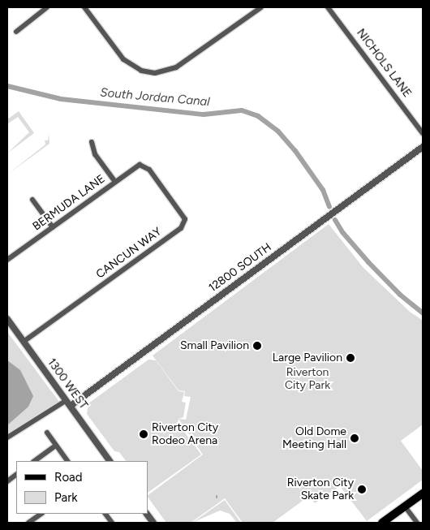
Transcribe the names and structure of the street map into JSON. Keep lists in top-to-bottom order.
{
  "streets": {
    "street": [
      "NICHOLS LANE",
      "BERMUDA LANE",
      "CANCUN WAY",
      "12800 SOUTH",
      "1300 WEST"
    ]
  },
  "crossings": [
    ["BERMUDA LANE", "CANCUN WAY"],
    ["CANCUN WAY", "1300 WEST"],
    ["12800 SOUTH", "1300 WEST"]
  ],
  "water": ["South Jordan Canal"],
  "parks": ["Riverton City Park"],
  "places": [
    "Small Pavilion",
    "Large Pavilion",
    "Riverton City Rodeo Arena",
    "Old Dome Meeting Hall",
    "Riverton City Skate Park"
  ],
  "legend": ["Road", "Park"]
}
